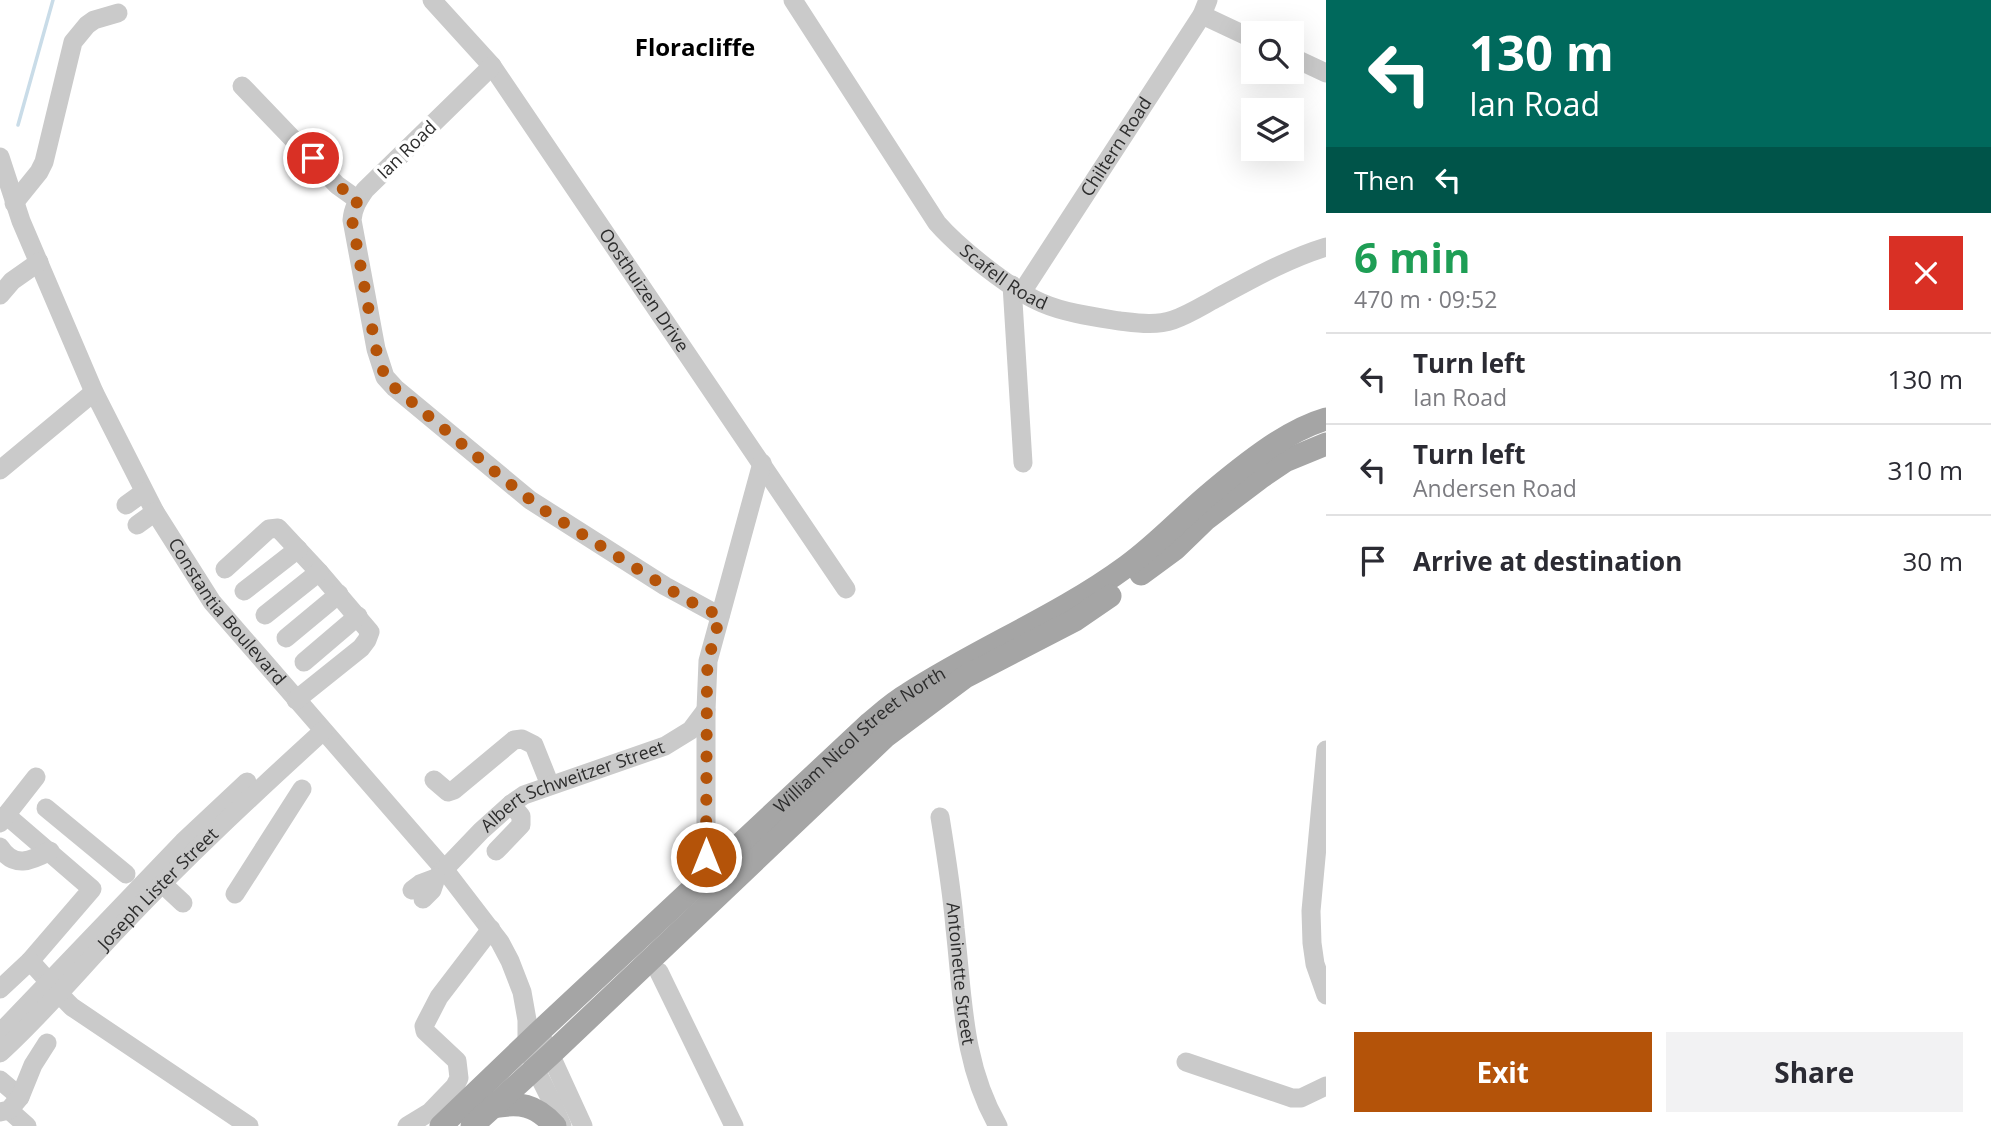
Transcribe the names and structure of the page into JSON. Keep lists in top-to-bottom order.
{
  "streets": {
    "main road": ["William Nicol Street North"],
    "street": [
      "Chiltern Road",
      "Ian Road",
      "Scafell Road",
      "Oosthuizen Drive",
      "Constantia Boulevard",
      "Albert Schweitzer Street",
      "Joseph Lister Street",
      "Antoinette Street"
    ]
  },
  "crossings": [
    ["Chiltern Road", "Scafell Road"],
    ["Ian Road", "Oosthuizen Drive"],
    ["Constantia Boulevard", "William Nicol Street North"],
    ["Constantia Boulevard", "Albert Schweitzer Street"],
    ["Constantia Boulevard", "Joseph Lister Street"]
  ],
  "districts": ["Floracliffe"],
  "page": {
    "turn": ["130 m", "Ian Road"],
    "then": "Then",
    "heading": ["6 min", "470 m · 09:52"],
    "list": [
      {
        "name": "Turn left",
        "note": "Ian Road",
        "value": "130 m"
      },
      {
        "name": "Turn left",
        "note": "Andersen Road",
        "value": "310 m"
      },
      {
        "name": "Arrive at destination",
        "value": "30 m"
      }
    ],
    "buttons": ["Exit", "Share"]
  }
}
